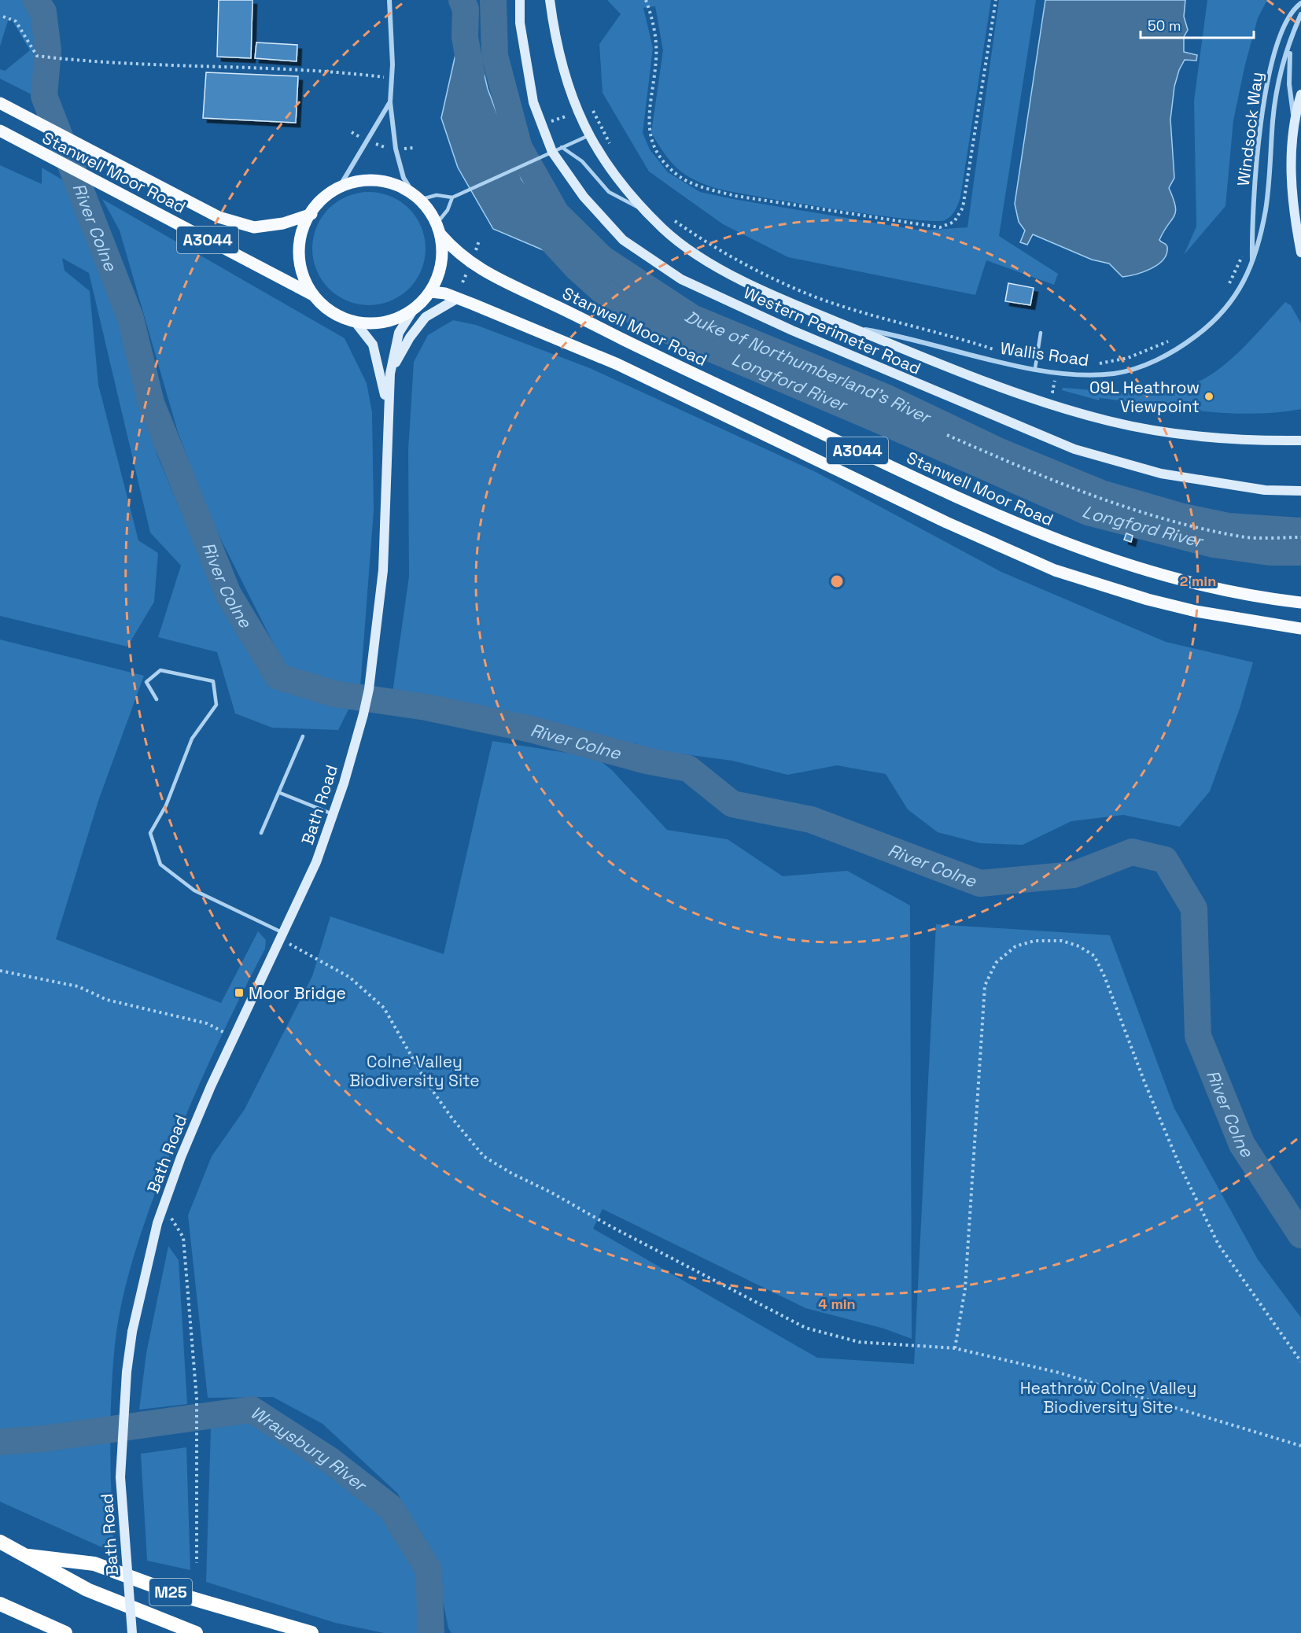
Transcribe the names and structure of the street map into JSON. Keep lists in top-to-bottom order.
{
  "streets": {
    "highway": ["M25"],
    "main road": ["Stanwell Moor Road", "A3044"],
    "street": [
      "Windsock Way",
      "Western Perimeter Road",
      "Wallis Road",
      "Bath Road"
    ]
  },
  "crossings": [
    ["Windsock Way", "Wallis Road"],
    ["Stanwell Moor Road", "A3044"],
    ["Western Perimeter Road", "Wallis Road"]
  ],
  "water": [
    "River Colne",
    "Duke of Northumberland's River",
    "Longford River",
    "Wraysbury River"
  ],
  "parks": ["Colne Valley Biodiversity Site", "Heathrow Colne Valley Biodiversity Site"],
  "places": {
    "other": ["09L Heathrow Viewpoint"],
    "transit": ["Moor Bridge"]
  },
  "scale_bar": "50 m",
  "rings": ["2 min", "4 min"]
}
